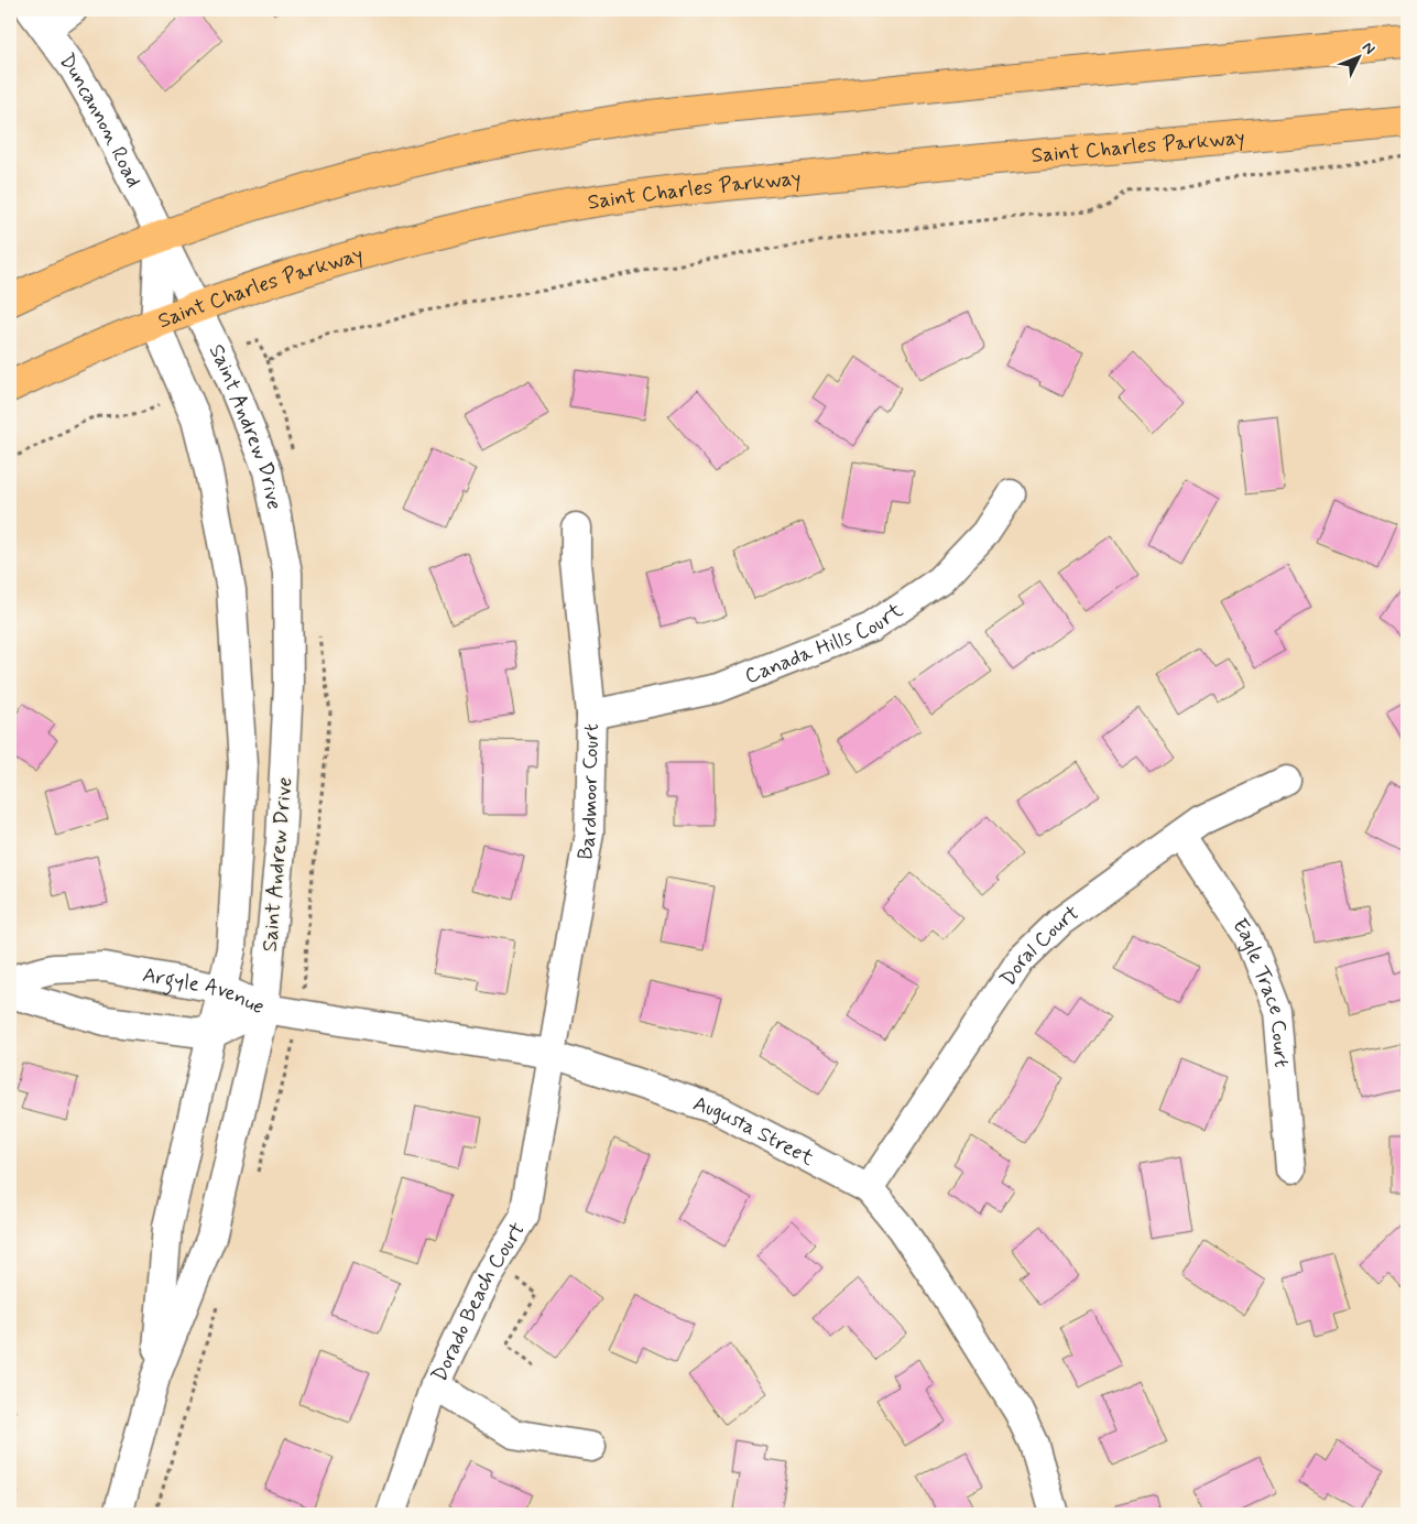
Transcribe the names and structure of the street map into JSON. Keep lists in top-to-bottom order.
{
  "streets": {
    "main road": ["Saint Charles Parkway"],
    "street": [
      "Duncannon Road",
      "Saint Andrew Drive",
      "Canada Hills Court",
      "Bardmoor Court",
      "Doral Court",
      "Argyle Avenue",
      "Eagle Trace Court",
      "Augusta Street",
      "Dorado Beach Court"
    ]
  },
  "crossings": [
    ["Duncannon Road", "Saint Andrew Drive"],
    ["Saint Charles Parkway", "Saint Andrew Drive"],
    ["Saint Andrew Drive", "Argyle Avenue"],
    ["Saint Andrew Drive", "Augusta Street"],
    ["Canada Hills Court", "Bardmoor Court"],
    ["Bardmoor Court", "Augusta Street"],
    ["Bardmoor Court", "Dorado Beach Court"],
    ["Doral Court", "Eagle Trace Court"],
    ["Doral Court", "Augusta Street"],
    ["Argyle Avenue", "Augusta Street"],
    ["Augusta Street", "Dorado Beach Court"]
  ],
  "north": "top right"
}
